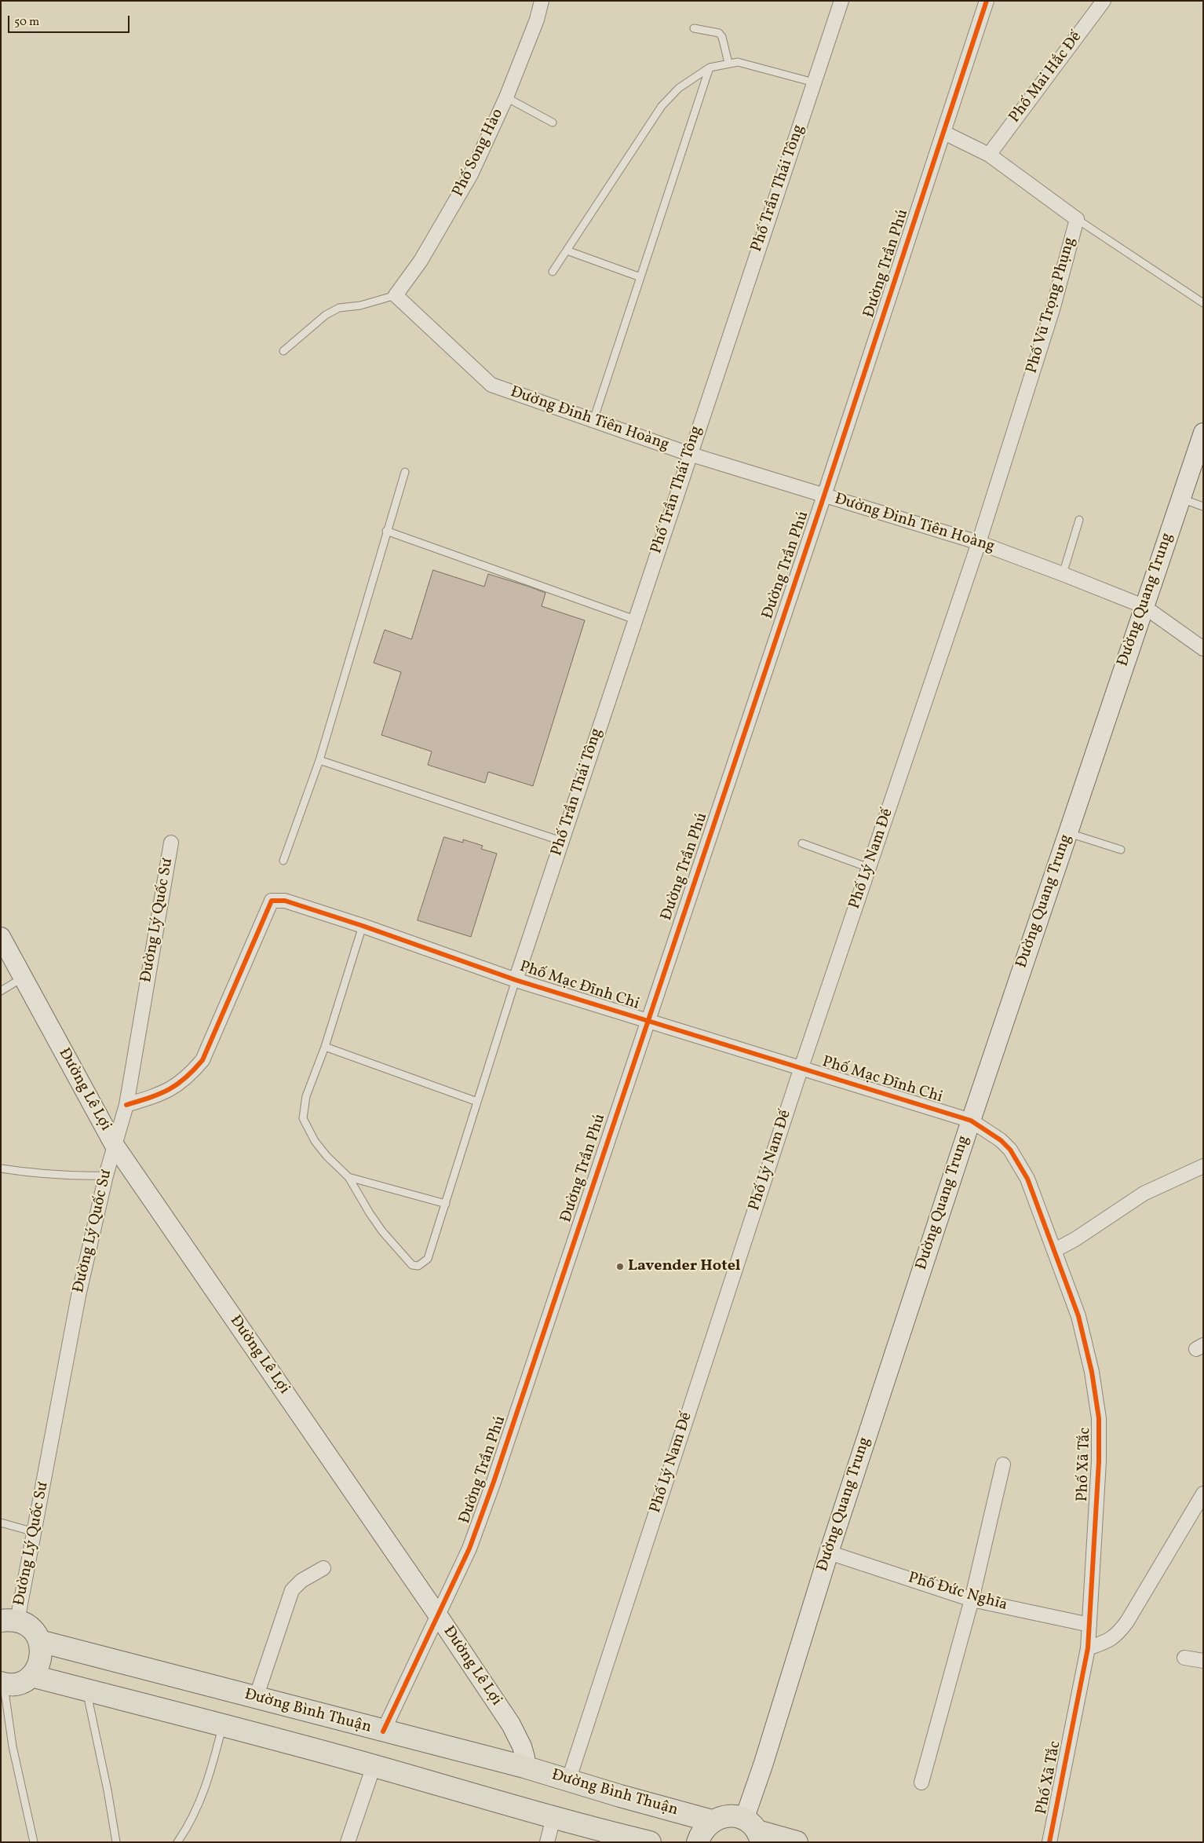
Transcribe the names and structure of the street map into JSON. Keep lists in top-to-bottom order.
{
  "streets": {
    "highway": ["Đường Bình Thuận"],
    "main road": ["Đường Quang Trung", "Đường Lê Lợi"],
    "street": [
      "Phố Mai Hắc Đế",
      "Phố Song Hào",
      "Phố Trần Thái Tông",
      "Đường Trần Phú",
      "Phố Vũ Trọng Phụng",
      "Đường Đinh Tiên Hoàng",
      "Phố Lý Nam Đế",
      "Đường Lý Quốc Sư",
      "Phố Mạc Đĩnh Chi",
      "Phố Xã Tắc",
      "Phố Đức Nghĩa"
    ]
  },
  "crossings": [
    ["Phố Mai Hắc Đế", "Phố Vũ Trọng Phụng"],
    ["Phố Song Hào", "Đường Đinh Tiên Hoàng"],
    ["Phố Trần Thái Tông", "Đường Đinh Tiên Hoàng"],
    ["Phố Trần Thái Tông", "Phố Mạc Đĩnh Chi"],
    ["Đường Trần Phú", "Phố Vũ Trọng Phụng"],
    ["Đường Trần Phú", "Đường Đinh Tiên Hoàng"],
    ["Đường Trần Phú", "Phố Mạc Đĩnh Chi"],
    ["Đường Trần Phú", "Đường Lê Lợi"],
    ["Đường Trần Phú", "Đường Bình Thuận"],
    ["Phố Vũ Trọng Phụng", "Đường Đinh Tiên Hoàng"],
    ["Phố Vũ Trọng Phụng", "Phố Lý Nam Đế"],
    ["Đường Đinh Tiên Hoàng", "Đường Quang Trung"],
    ["Đường Đinh Tiên Hoàng", "Phố Lý Nam Đế"],
    ["Đường Quang Trung", "Phố Mạc Đĩnh Chi"],
    ["Đường Quang Trung", "Phố Xã Tắc"],
    ["Đường Quang Trung", "Phố Đức Nghĩa"],
    ["Phố Lý Nam Đế", "Phố Mạc Đĩnh Chi"],
    ["Phố Lý Nam Đế", "Đường Bình Thuận"],
    ["Đường Lý Quốc Sư", "Phố Mạc Đĩnh Chi"],
    ["Đường Lý Quốc Sư", "Đường Lê Lợi"],
    ["Phố Mạc Đĩnh Chi", "Phố Xã Tắc"],
    ["Đường Lê Lợi", "Đường Bình Thuận"],
    ["Phố Xã Tắc", "Phố Đức Nghĩa"]
  ],
  "places": ["Lavender Hotel"],
  "scale_bar": "50 m"
}
